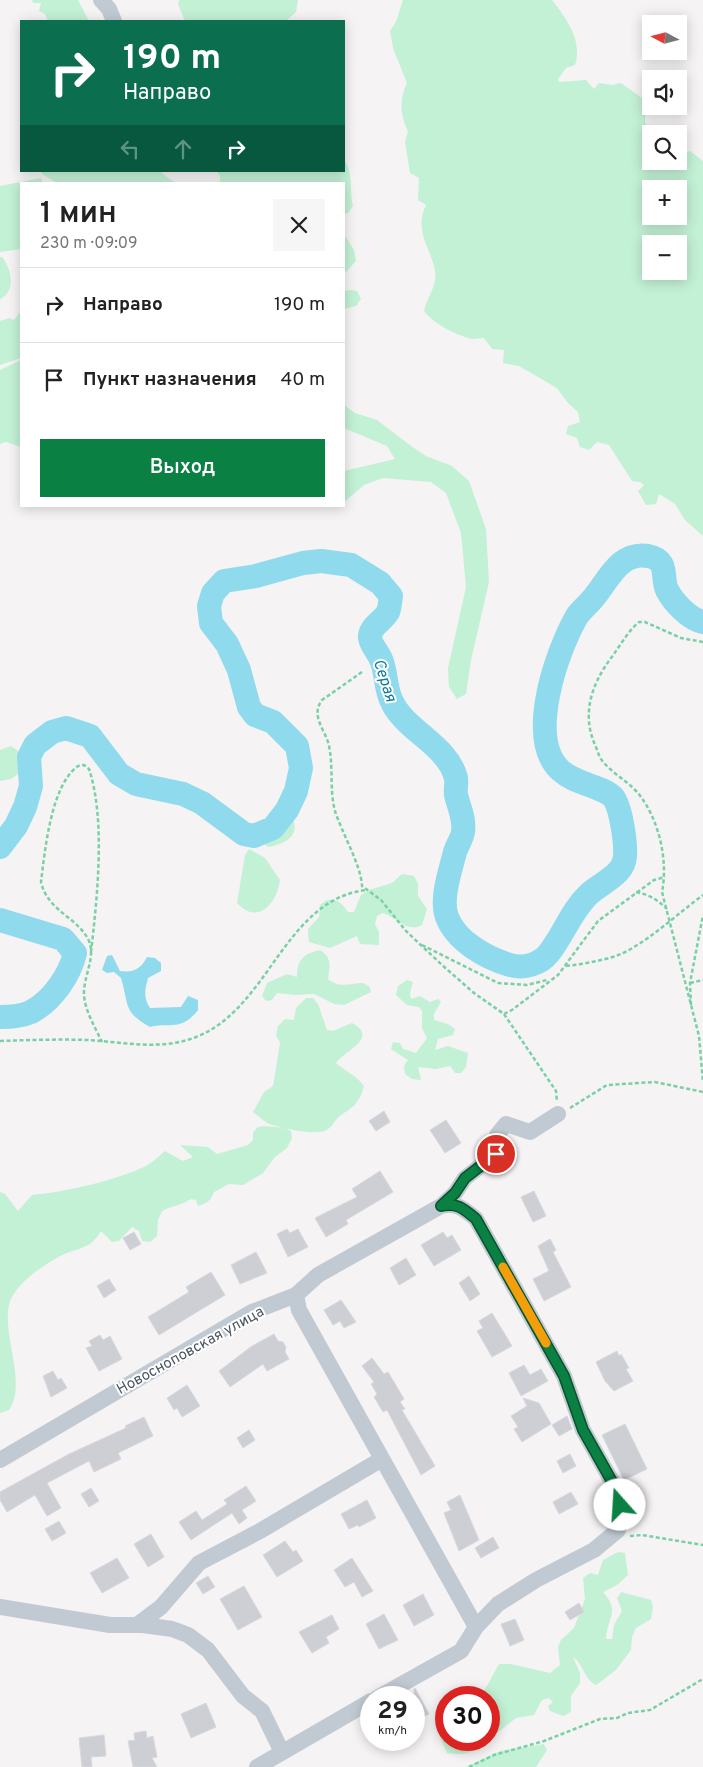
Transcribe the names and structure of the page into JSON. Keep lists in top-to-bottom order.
{
  "streets": {
    "street": ["Новосноповская улица"]
  },
  "water": ["Серая"],
  "north": "left",
  "page": {
    "map_buttons": ["+", "−"],
    "turn": ["190 m", "Направо"],
    "heading": ["1 мин", "230 m · 09:09"],
    "list": [
      {
        "name": "Направо",
        "value": "190 m"
      },
      {
        "name": "Пункт назначения",
        "value": "40 m"
      }
    ],
    "buttons": "Выход",
    "speed": "29 km/h",
    "limit": "30"
  }
}
